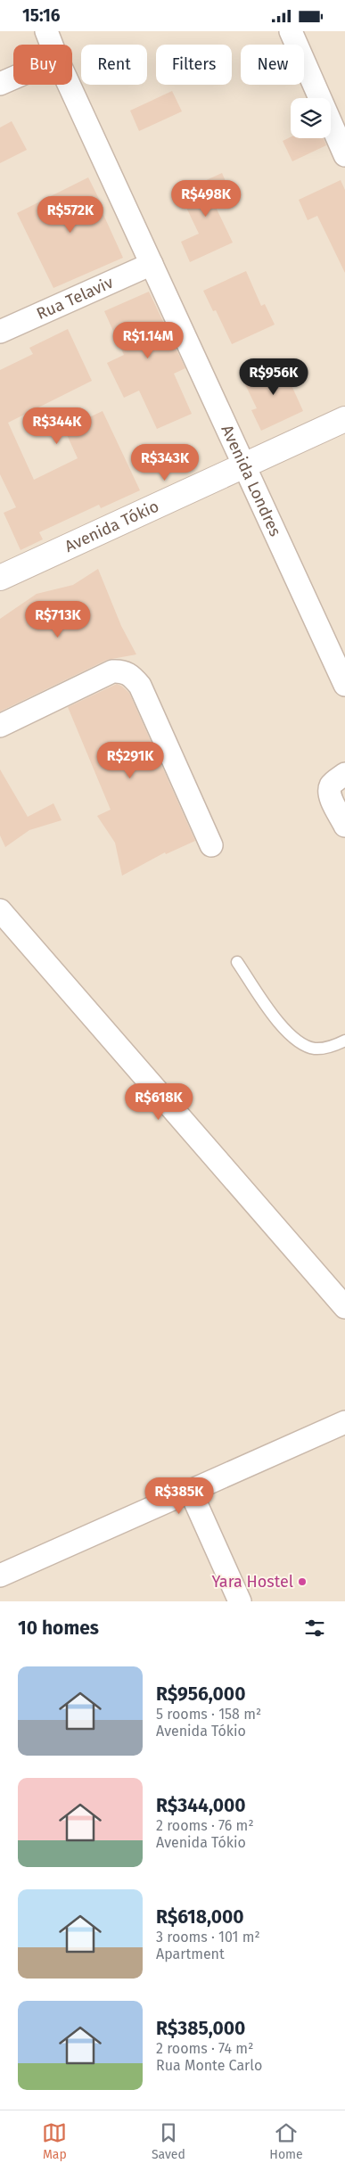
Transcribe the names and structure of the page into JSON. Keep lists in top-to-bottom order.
{
  "streets": {
    "street": ["Rua Telaviv", "Avenida Londres", "Avenida Tókio"]
  },
  "crossings": [
    ["Rua Telaviv", "Avenida Londres"],
    ["Avenida Londres", "Avenida Tókio"]
  ],
  "places": ["Yara Hostel"],
  "page": {
    "status": "15:16",
    "chip": [
      "Buy",
      "Rent",
      "Filters",
      "New"
    ],
    "price": [
      "R$498K",
      "R$572K",
      "R$1.14M",
      "R$956K",
      "R$344K",
      "R$343K",
      "R$713K",
      "R$291K",
      "R$618K",
      "R$385K"
    ],
    "heading": "10 homes",
    "list": [
      {
        "name": "R$956,000",
        "note": "5 rooms · 158 m² · Avenida Tókio"
      },
      {
        "name": "R$344,000",
        "note": "2 rooms · 76 m² · Avenida Tókio"
      },
      {
        "name": "R$618,000",
        "note": "3 rooms · 101 m² · Apartment"
      },
      {
        "name": "R$385,000",
        "note": "2 rooms · 74 m² · Rua Monte Carlo"
      }
    ],
    "tabs": ["Map", "Saved", "Home"]
  }
}
